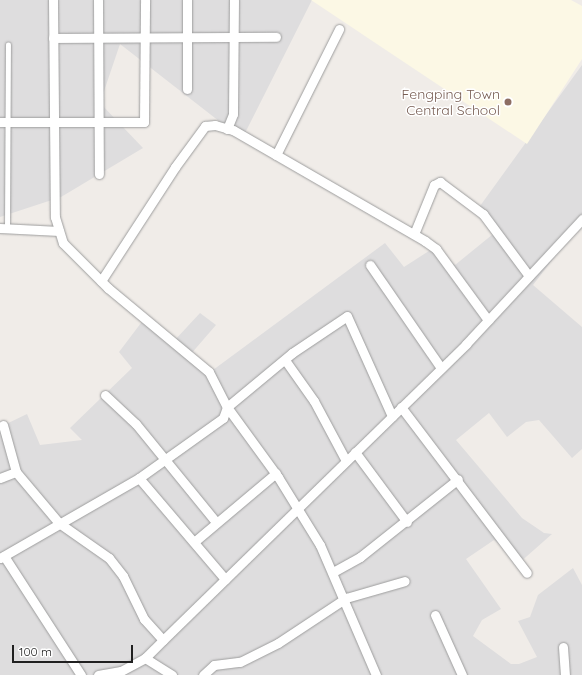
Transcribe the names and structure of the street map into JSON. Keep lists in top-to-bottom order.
{
  "places": ["Fengping Town Central School"],
  "scale_bar": "100 m"
}
